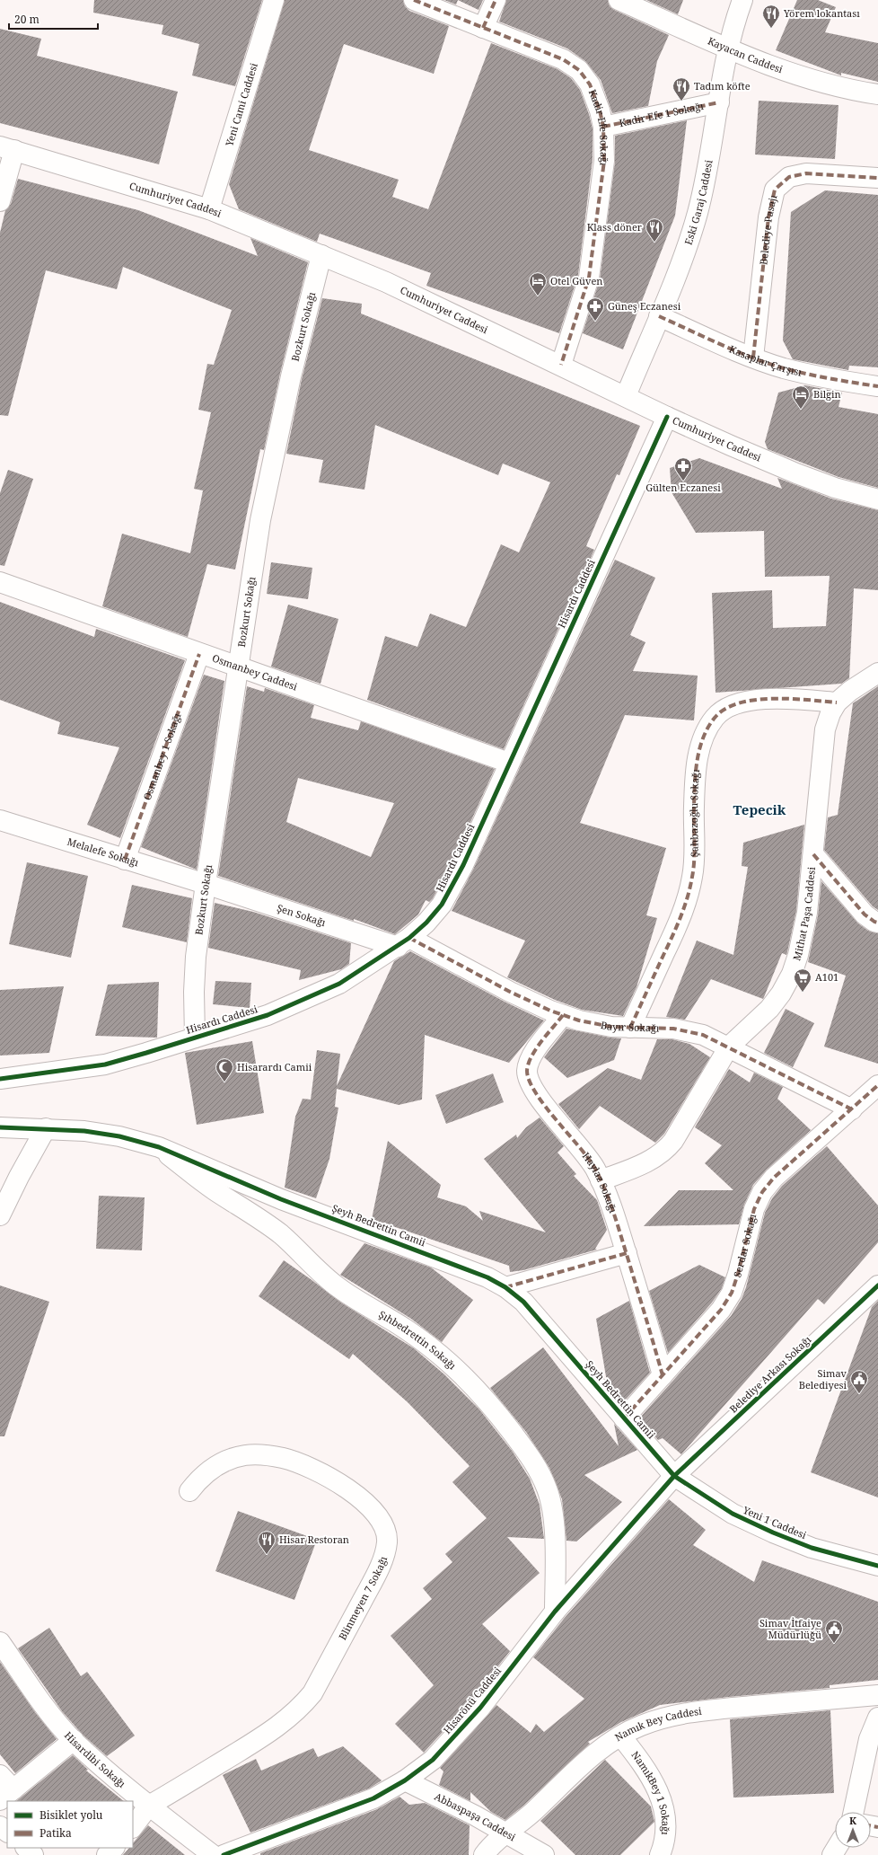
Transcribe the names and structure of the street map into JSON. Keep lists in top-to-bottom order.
{
  "streets": {
    "street": [
      "Kayacan Caddesi",
      "Yeni Cami Caddesi",
      "Kadir Efe 1 Sokağı",
      "Kadir Efe Sokağı",
      "Cumhuriyet Caddesi",
      "Eski Garaj Caddesi",
      "Belediye Pasajı",
      "Bozkurt Sokağı",
      "Kasaplar Çarşısı",
      "Hisardı Caddesi",
      "Osmanbey Caddesi",
      "Osmanbey 1 Sokağı",
      "Şahbazoğlu Sokağı",
      "Melalefe Sokağı",
      "Mithat Paşa Caddesi",
      "Şen Sokağı",
      "Bayır Sokağı",
      "Haylaz Sokağı",
      "Şeyh Bedrettin Camii",
      "Serdar Sokağı",
      "Şıhbedrettin Sokağı",
      "Belediye Arkası Sokağı",
      "Yeni 1 Caddesi",
      "Blinmeyen 7 Sokağı",
      "Hisarönü Caddesi",
      "Namık Bey Caddesi",
      "Hisardibi Sokağı",
      "NamıkBey 1 Sokağı",
      "Abbaspaşa Caddesi"
    ]
  },
  "crossings": [
    ["Kayacan Caddesi", "Eski Garaj Caddesi"],
    ["Yeni Cami Caddesi", "Cumhuriyet Caddesi"],
    ["Kadir Efe 1 Sokağı", "Kadir Efe Sokağı"],
    ["Kadir Efe 1 Sokağı", "Eski Garaj Caddesi"],
    ["Kadir Efe Sokağı", "Cumhuriyet Caddesi"],
    ["Cumhuriyet Caddesi", "Eski Garaj Caddesi"],
    ["Cumhuriyet Caddesi", "Bozkurt Sokağı"],
    ["Cumhuriyet Caddesi", "Hisardı Caddesi"],
    ["Eski Garaj Caddesi", "Kasaplar Çarşısı"],
    ["Belediye Pasajı", "Kasaplar Çarşısı"],
    ["Bozkurt Sokağı", "Hisardı Caddesi"],
    ["Bozkurt Sokağı", "Osmanbey Caddesi"],
    ["Bozkurt Sokağı", "Melalefe Sokağı"],
    ["Bozkurt Sokağı", "Şen Sokağı"],
    ["Hisardı Caddesi", "Osmanbey Caddesi"],
    ["Hisardı Caddesi", "Şen Sokağı"],
    ["Hisardı Caddesi", "Bayır Sokağı"],
    ["Osmanbey Caddesi", "Osmanbey 1 Sokağı"],
    ["Osmanbey 1 Sokağı", "Melalefe Sokağı"],
    ["Şahbazoğlu Sokağı", "Mithat Paşa Caddesi"],
    ["Şahbazoğlu Sokağı", "Bayır Sokağı"],
    ["Melalefe Sokağı", "Şen Sokağı"],
    ["Mithat Paşa Caddesi", "Bayır Sokağı"],
    ["Mithat Paşa Caddesi", "Haylaz Sokağı"],
    ["Şen Sokağı", "Bayır Sokağı"],
    ["Bayır Sokağı", "Haylaz Sokağı"],
    ["Bayır Sokağı", "Serdar Sokağı"],
    ["Haylaz Sokağı", "Serdar Sokağı"],
    ["Şeyh Bedrettin Camii", "Serdar Sokağı"],
    ["Şeyh Bedrettin Camii", "Şıhbedrettin Sokağı"],
    ["Şeyh Bedrettin Camii", "Belediye Arkası Sokağı"],
    ["Şeyh Bedrettin Camii", "Yeni 1 Caddesi"],
    ["Şeyh Bedrettin Camii", "Hisarönü Caddesi"],
    ["Şıhbedrettin Sokağı", "Hisarönü Caddesi"],
    ["Belediye Arkası Sokağı", "Yeni 1 Caddesi"],
    ["Belediye Arkası Sokağı", "Hisarönü Caddesi"],
    ["Yeni 1 Caddesi", "Hisarönü Caddesi"],
    ["Blinmeyen 7 Sokağı", "Hisardibi Sokağı"],
    ["Hisarönü Caddesi", "Abbaspaşa Caddesi"],
    ["Namık Bey Caddesi", "NamıkBey 1 Sokağı"],
    ["Namık Bey Caddesi", "Abbaspaşa Caddesi"]
  ],
  "districts": ["Tepecik"],
  "places": {
    "restaurant": [
      "Yörem lokantası",
      "Tadım köfte",
      "Klass döner",
      "Hisar Restoran"
    ],
    "hotel": ["Otel Güven", "Bilgin"],
    "pharmacy": ["Güneş Eczanesi", "Gülten Eczanesi"],
    "supermarket": ["A101"],
    "mosque": ["Hisarardı Camii"],
    "public building": ["Simav Belediyesi", "Simav İtfaiye Müdürlüğü"]
  },
  "legend": ["Bisiklet yolu", "Patika"],
  "scale_bar": "20 m",
  "north": "top"
}
